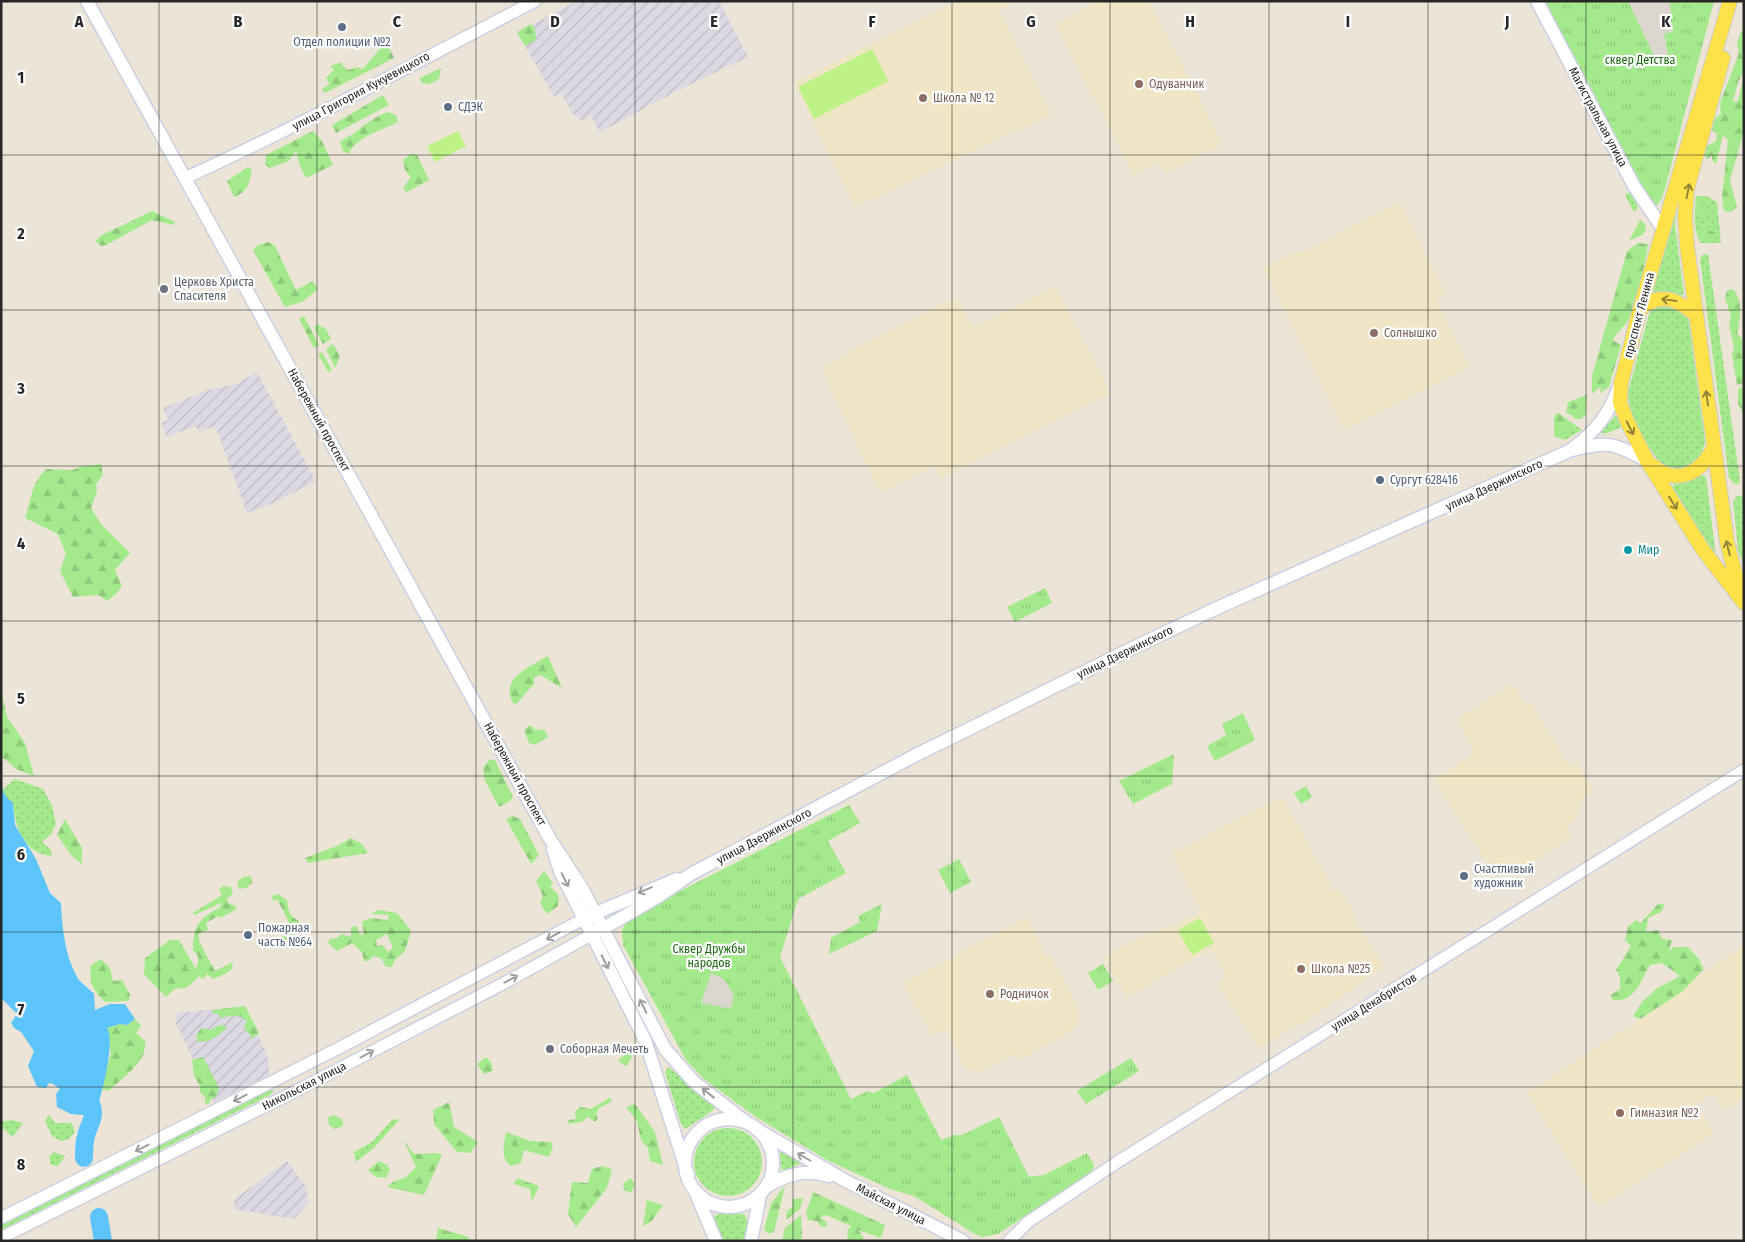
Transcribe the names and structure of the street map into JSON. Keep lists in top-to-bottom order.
{
  "streets": {
    "main road": [
      "Магистральная улица",
      "проспект Ленина",
      "Набережный проспект",
      "улица Дзержинского",
      "Майская улица"
    ],
    "street": ["улица Григория Кукуевицкого", "улица Декабристов", "Никольская улица"]
  },
  "crossings": [
    ["улица Григория Кукуевицкого", "Набережный проспект"],
    ["Магистральная улица", "проспект Ленина"],
    ["проспект Ленина", "улица Дзержинского"],
    ["Набережный проспект", "улица Дзержинского"],
    ["Набережный проспект", "Никольская улица"],
    ["Набережный проспект", "Майская улица"],
    ["улица Дзержинского", "Никольская улица"]
  ],
  "parks": ["сквер Детства", "Сквер Дружбы народов"],
  "places": [
    "Отдел полиции №2",
    "Одуванчик",
    "Школа № 12",
    "СДЭК",
    "Церковь Христа Спасителя",
    "Солнышко",
    "Сургут 628416",
    "Мир",
    "Счастливый художник",
    "Пожарная часть №64",
    "Школа №25",
    "Родничок",
    "Соборная Мечеть",
    "Гимназия №2"
  ],
  "grid": {
    "columns": [
      "A",
      "B",
      "C",
      "D",
      "E",
      "F",
      "G",
      "H",
      "I",
      "J",
      "K"
    ],
    "rows": [
      "1",
      "2",
      "3",
      "4",
      "5",
      "6",
      "7",
      "8"
    ]
  }
}
